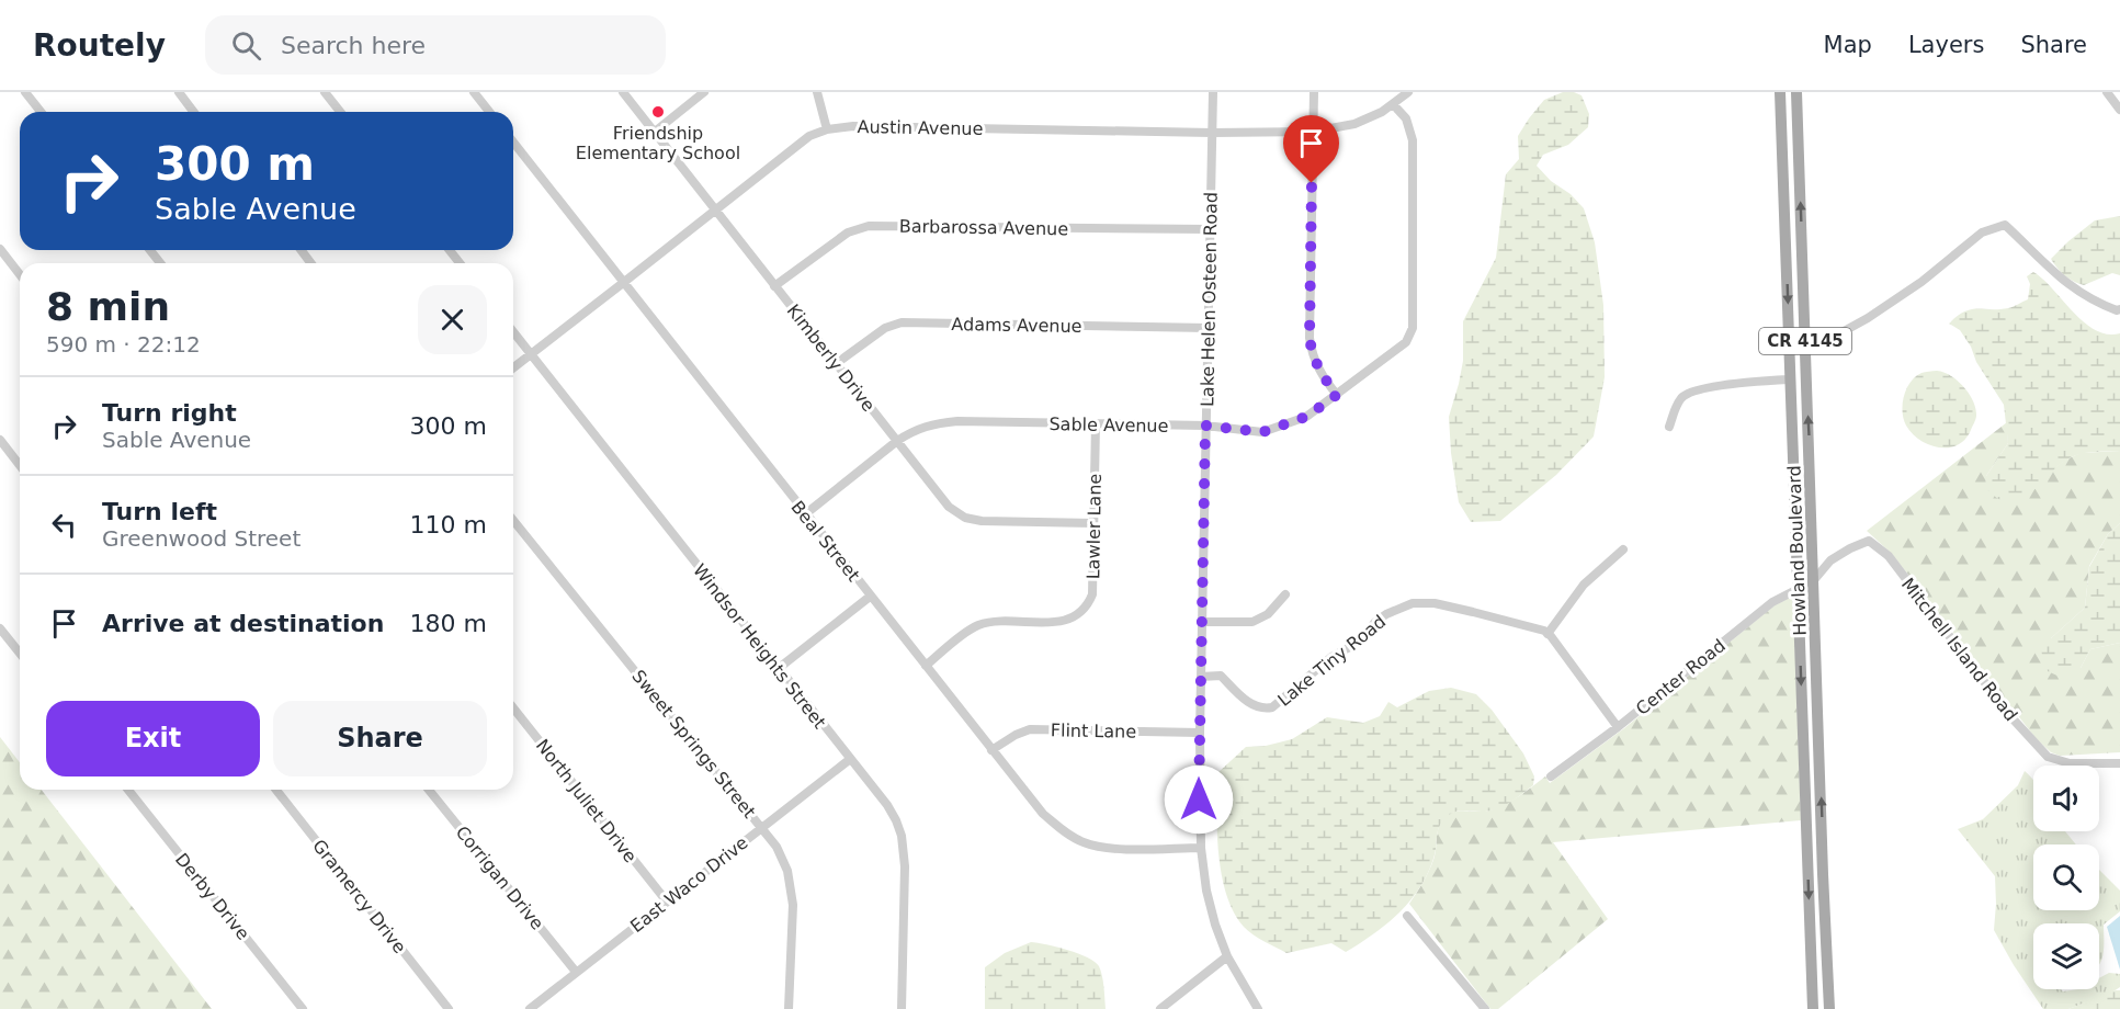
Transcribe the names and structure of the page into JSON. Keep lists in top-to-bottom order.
{
  "streets": {
    "main road": ["CR 4145", "Howland Boulevard"],
    "street": [
      "Austin Avenue",
      "Barbarossa Avenue",
      "Lake Helen Osteen Road",
      "Adams Avenue",
      "Kimberly Drive",
      "Sable Avenue",
      "Lawler Lane",
      "Beal Street",
      "Windsor Heights Street",
      "Mitchell Island Road",
      "Lake Tiny Road",
      "Center Road",
      "Flint Lane",
      "Sweet Springs Street",
      "North Juliet Drive",
      "Corrigan Drive",
      "East Waco Drive",
      "Derby Drive",
      "Gramercy Drive"
    ]
  },
  "crossings": [
    ["Austin Avenue", "Lake Helen Osteen Road"],
    ["Austin Avenue", "Kimberly Drive"],
    ["Austin Avenue", "Sable Avenue"],
    ["Austin Avenue", "Beal Street"],
    ["Austin Avenue", "Windsor Heights Street"],
    ["Barbarossa Avenue", "Lake Helen Osteen Road"],
    ["Barbarossa Avenue", "Kimberly Drive"],
    ["Lake Helen Osteen Road", "Adams Avenue"],
    ["Lake Helen Osteen Road", "Sable Avenue"],
    ["Lake Helen Osteen Road", "Beal Street"],
    ["Lake Helen Osteen Road", "Lake Tiny Road"],
    ["Lake Helen Osteen Road", "Flint Lane"],
    ["Adams Avenue", "Kimberly Drive"],
    ["Kimberly Drive", "Sable Avenue"],
    ["Kimberly Drive", "Lawler Lane"],
    ["Sable Avenue", "Lawler Lane"],
    ["Sable Avenue", "Beal Street"],
    ["Lawler Lane", "Beal Street"],
    ["Beal Street", "Flint Lane"],
    ["Howland Boulevard", "Mitchell Island Road"],
    ["Howland Boulevard", "Center Road"],
    ["Windsor Heights Street", "East Waco Drive"],
    ["Mitchell Island Road", "Center Road"],
    ["Sweet Springs Street", "East Waco Drive"],
    ["North Juliet Drive", "East Waco Drive"],
    ["Corrigan Drive", "East Waco Drive"]
  ],
  "places": ["Friendship Elementary School"],
  "page": {
    "header": "Routely",
    "search": "Search here",
    "nav": ["Map", "Layers", "Share"],
    "turn": ["300 m", "Sable Avenue"],
    "heading": ["8 min", "590 m · 22:12"],
    "list": [
      {
        "name": "Turn right",
        "note": "Sable Avenue",
        "value": "300 m"
      },
      {
        "name": "Turn left",
        "note": "Greenwood Street",
        "value": "110 m"
      },
      {
        "name": "Arrive at destination",
        "value": "180 m"
      }
    ],
    "buttons": ["Exit", "Share"]
  }
}
